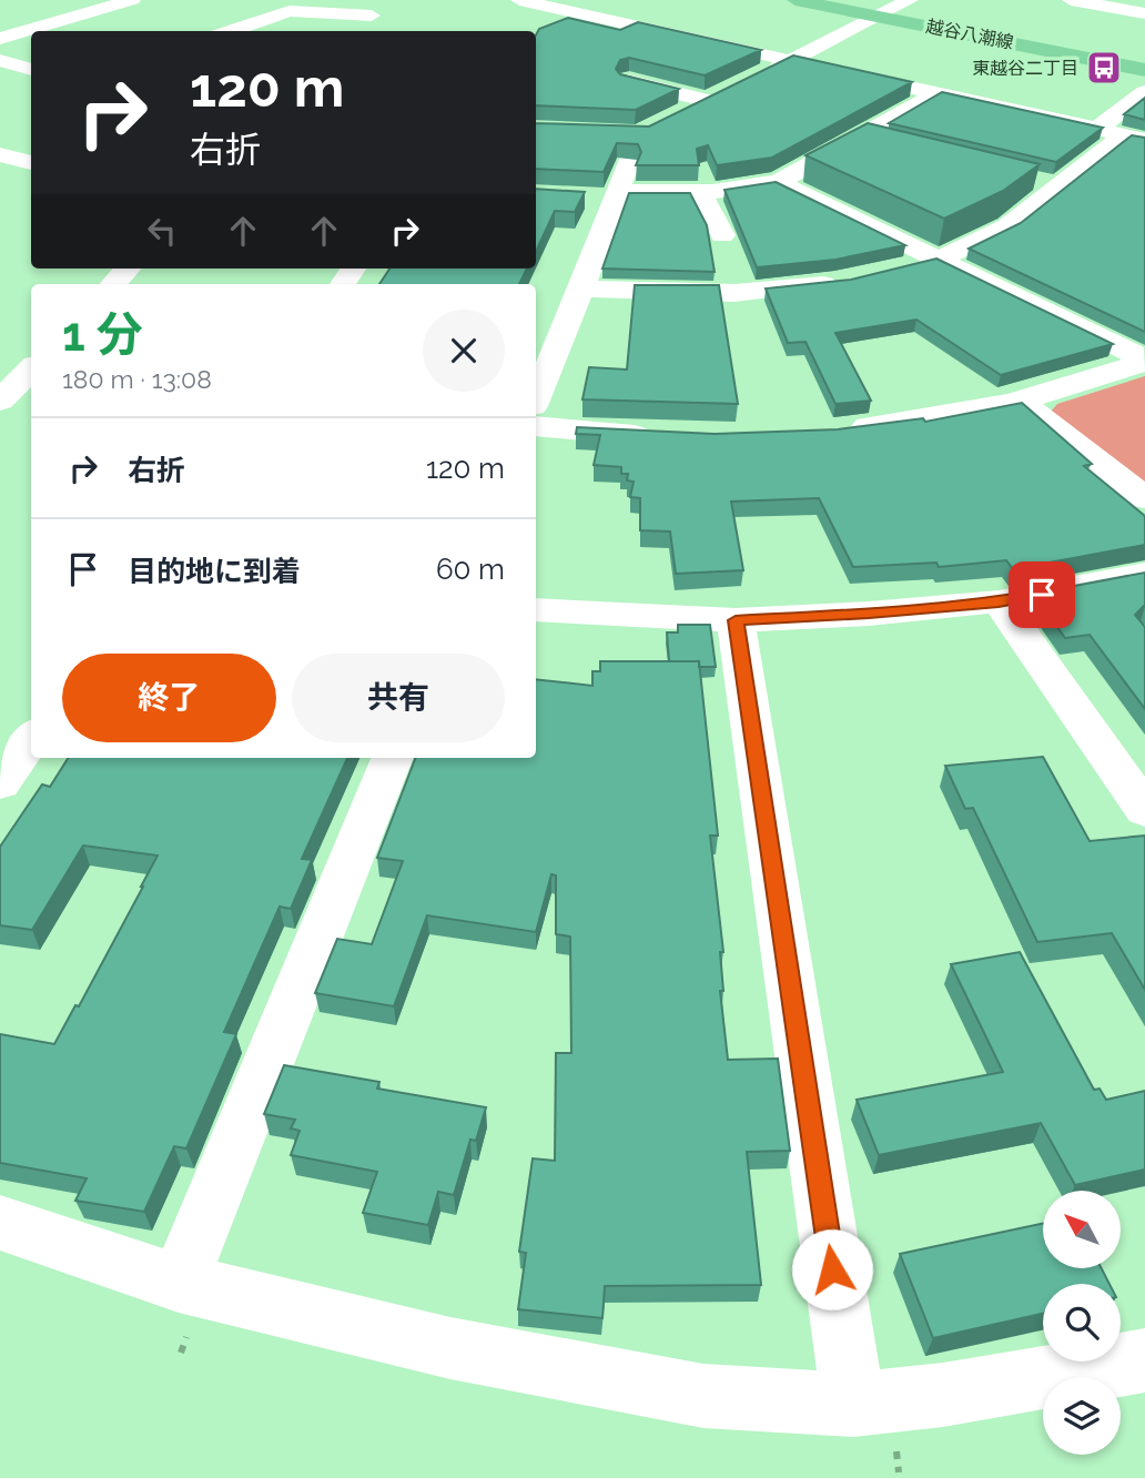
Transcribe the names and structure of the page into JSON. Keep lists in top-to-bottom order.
{
  "streets": {
    "main road": ["越谷八潮線"]
  },
  "places": {
    "bus stop": ["東越谷二丁目"]
  },
  "north": "top left",
  "page": {
    "turn": ["120 m", "右折"],
    "heading": ["1 分", "180 m · 13:08"],
    "list": [
      {
        "name": "右折",
        "value": "120 m"
      },
      {
        "name": "目的地に到着",
        "value": "60 m"
      }
    ],
    "buttons": ["終了", "共有"]
  }
}
